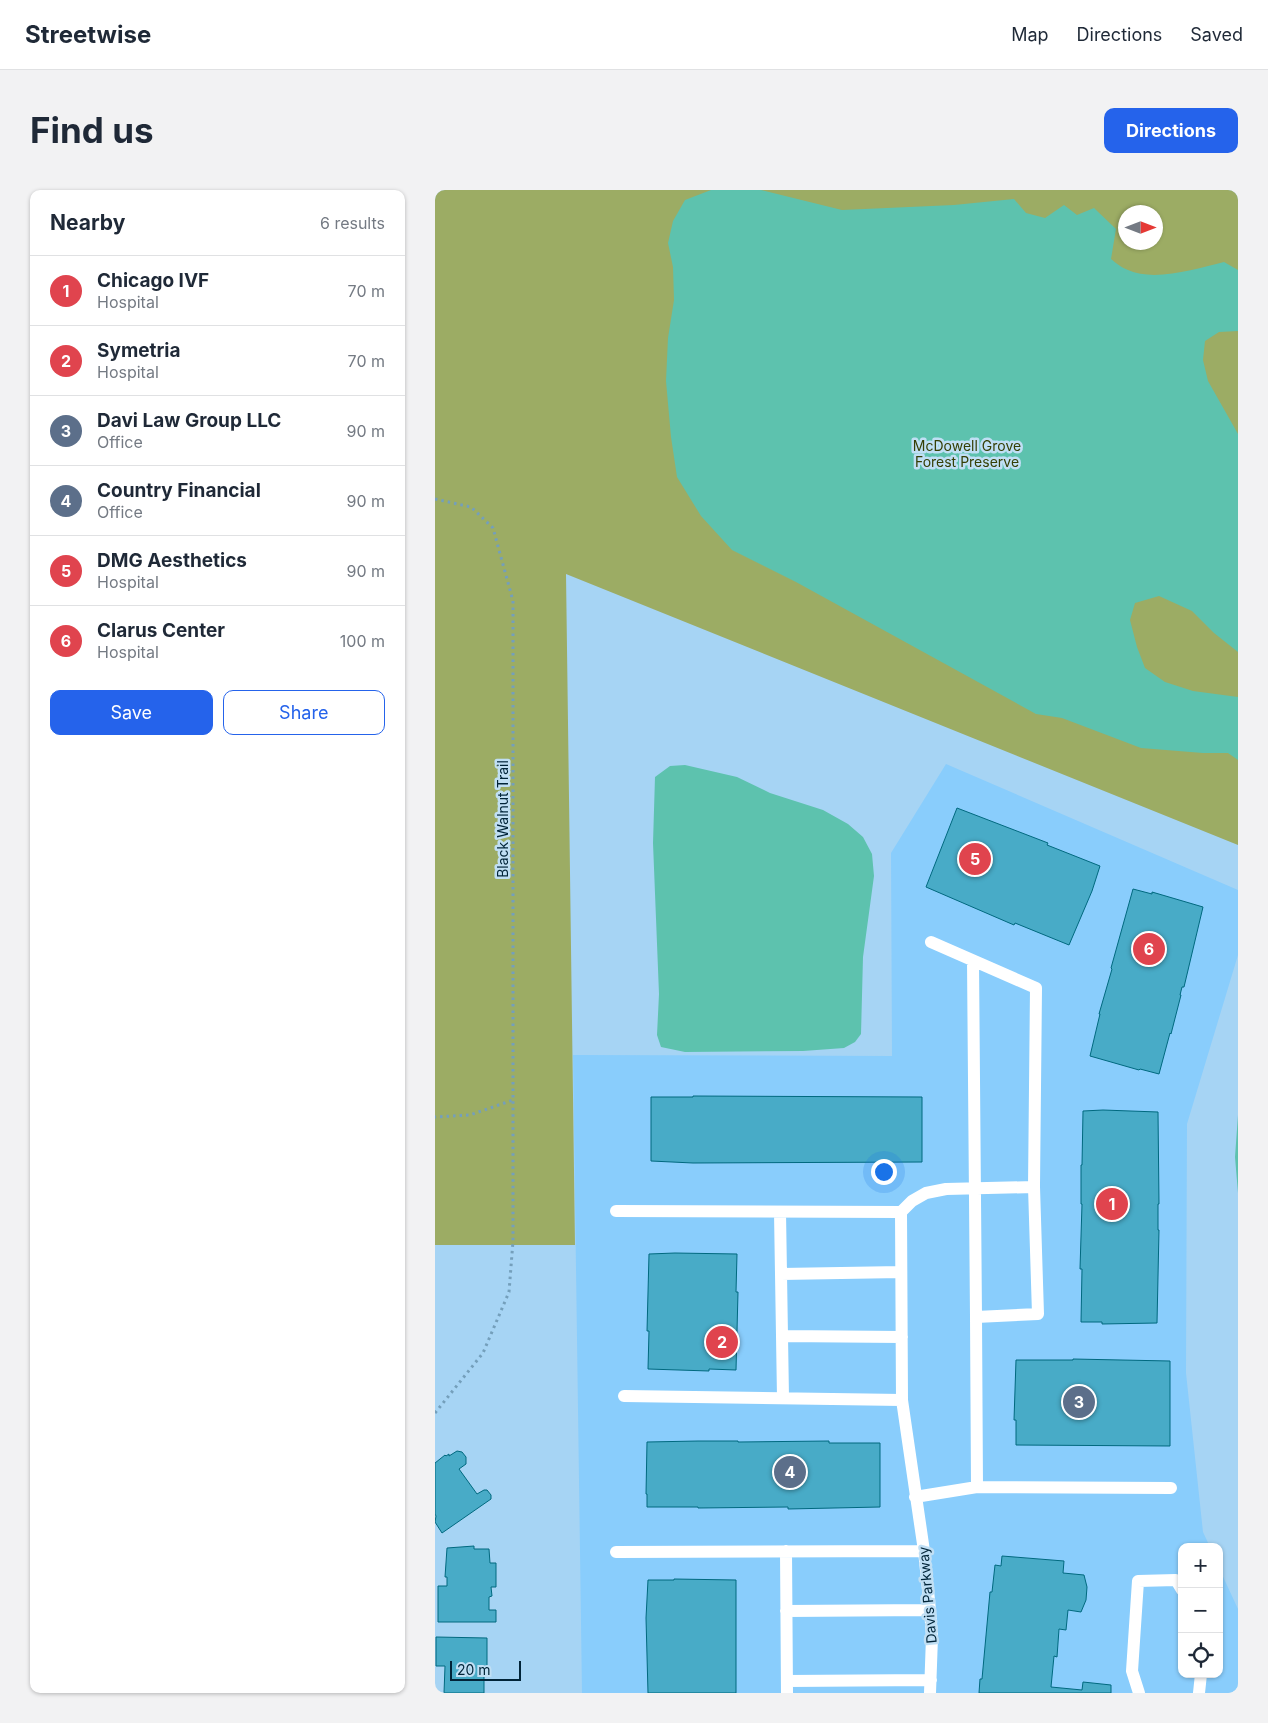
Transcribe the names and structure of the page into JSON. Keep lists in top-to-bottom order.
{
  "streets": {
    "lane": ["Davis Parkway"],
    "path": ["Black Walnut Trail"]
  },
  "parks": ["McDowell Grove Forest Preserve"],
  "scale_bar": "20 m",
  "north": "right",
  "page": {
    "header": "Streetwise",
    "nav": ["Map", "Directions", "Saved"],
    "buttons": [
      "Directions",
      ["Save", "Share"]
    ],
    "title": "Find us",
    "heading": ["Nearby", "6 results"],
    "list": [
      {
        "mark": "1",
        "name": "Chicago IVF",
        "note": "Hospital",
        "value": "70 m"
      },
      {
        "mark": "2",
        "name": "Symetria",
        "note": "Hospital",
        "value": "70 m"
      },
      {
        "mark": "3",
        "name": "Davi Law Group LLC",
        "note": "Office",
        "value": "90 m"
      },
      {
        "mark": "4",
        "name": "Country Financial",
        "note": "Office",
        "value": "90 m"
      },
      {
        "mark": "5",
        "name": "DMG Aesthetics",
        "note": "Hospital",
        "value": "90 m"
      },
      {
        "mark": "6",
        "name": "Clarus Center",
        "note": "Hospital",
        "value": "100 m"
      }
    ],
    "pins": [
      "5",
      "6",
      "1",
      "2",
      "3",
      "4"
    ],
    "map_buttons": ["+", "−"],
    "scale": "20 m"
  }
}
